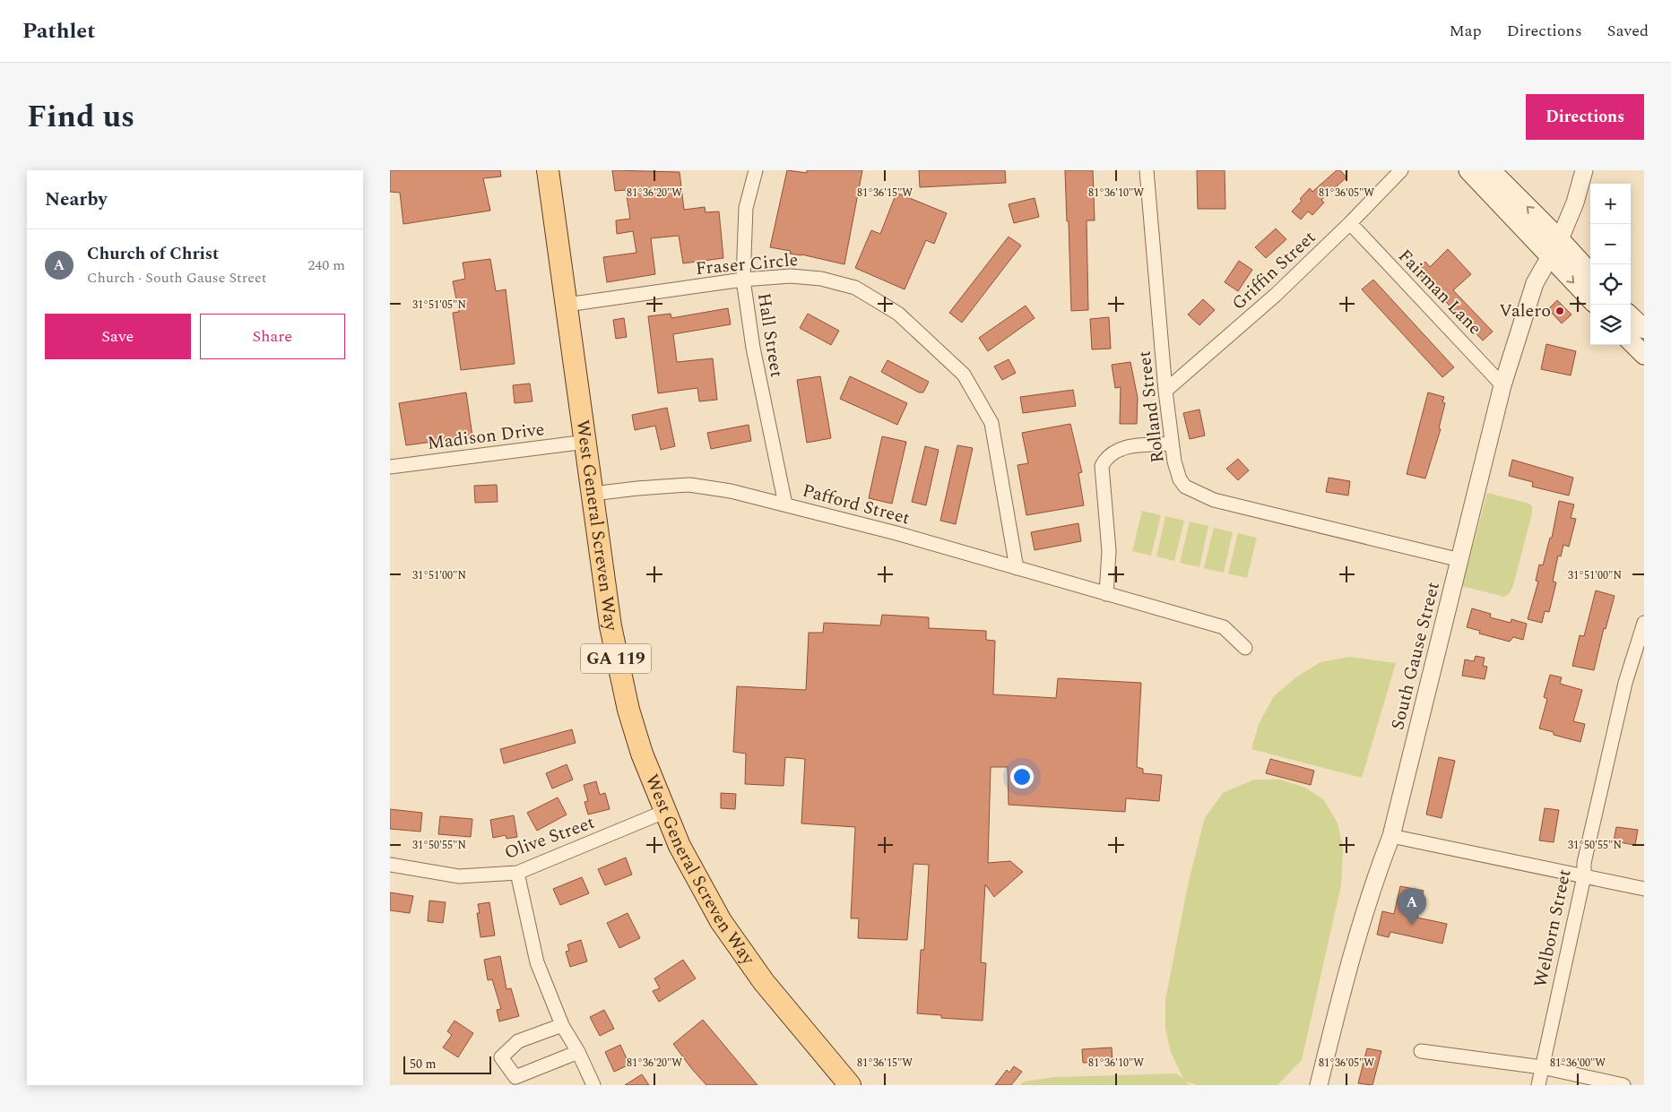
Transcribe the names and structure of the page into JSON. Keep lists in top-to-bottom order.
{
  "streets": {
    "main road": ["West General Screven Way", "GA 119"],
    "street": [
      "Fraser Circle",
      "Griffin Street",
      "Fairman Lane",
      "Hall Street",
      "Rolland Street",
      "Madison Drive",
      "Pafford Street",
      "South Gause Street",
      "Olive Street",
      "Welborn Street"
    ]
  },
  "crossings": [
    ["Fraser Circle", "Hall Street"],
    ["Fraser Circle", "Pafford Street"],
    ["Fraser Circle", "West General Screven Way"],
    ["Griffin Street", "Fairman Lane"],
    ["Griffin Street", "Rolland Street"],
    ["Fairman Lane", "South Gause Street"],
    ["Hall Street", "Pafford Street"],
    ["Rolland Street", "South Gause Street"],
    ["Madison Drive", "West General Screven Way"],
    ["Pafford Street", "West General Screven Way"],
    ["West General Screven Way", "Olive Street"]
  ],
  "places": ["Valero"],
  "scale_bar": "50 m",
  "page": {
    "header": "Pathlet",
    "nav": ["Map", "Directions", "Saved"],
    "title": "Find us",
    "buttons": [
      "Directions",
      ["Save", "Share"]
    ],
    "heading": "Nearby",
    "map_buttons": ["+", "−"],
    "list": [
      {
        "mark": "A",
        "name": "Church of Christ",
        "note": "Church · South Gause Street",
        "value": "240 m"
      }
    ],
    "pins": "A",
    "scale": "50 m"
  },
  "coordinates": [
    "81°36'20\"W",
    "81°36'15\"W",
    "81°36'10\"W",
    "81°36'05\"W",
    "31°51'05\"N",
    "31°51'00\"N",
    "31°50'55\"N",
    "81°36'00\"W"
  ]
}
